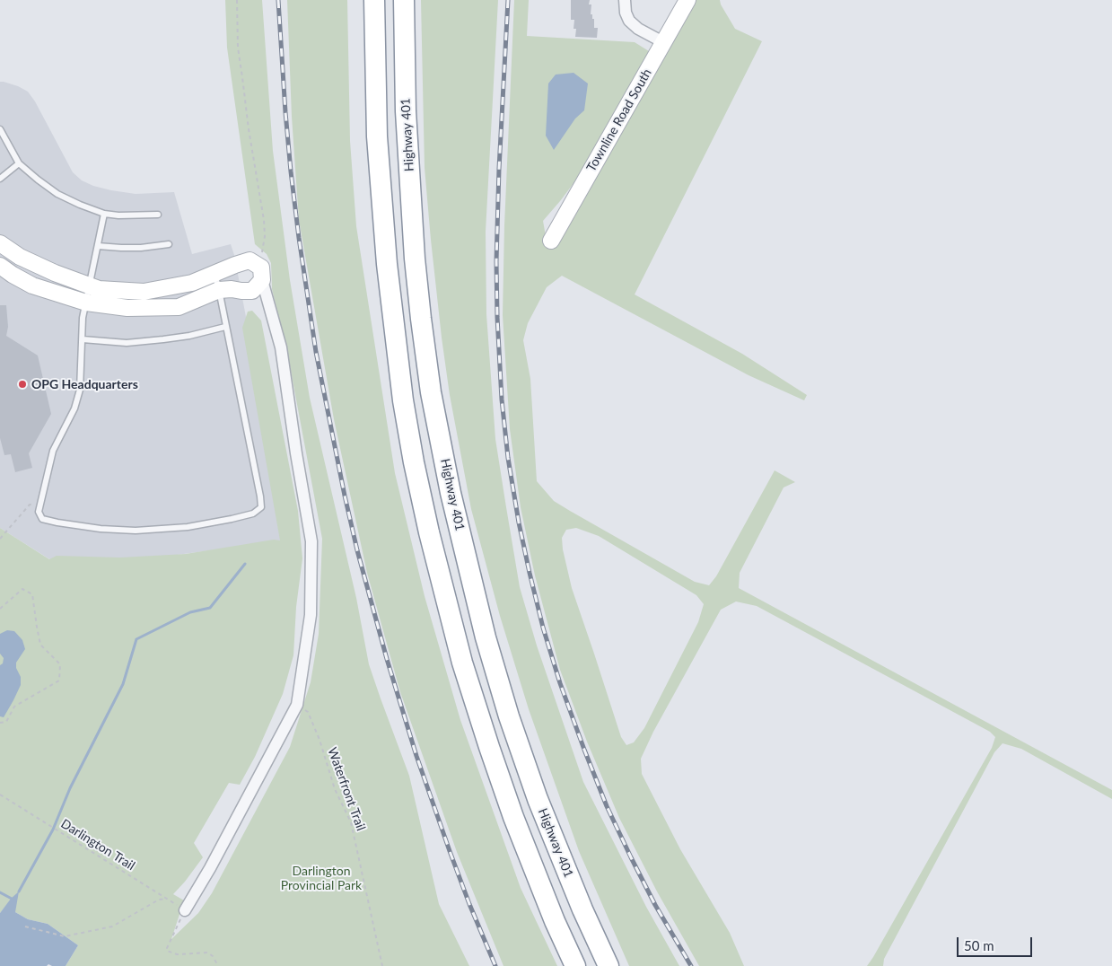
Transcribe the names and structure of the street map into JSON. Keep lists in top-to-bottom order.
{
  "streets": {
    "highway": ["Highway 401"],
    "street": ["Townline Road South"],
    "path": ["Waterfront Trail", "Darlington Trail"]
  },
  "parks": ["Darlington Provincial Park"],
  "places": ["OPG Headquarters"],
  "scale_bar": "50 m"
}
